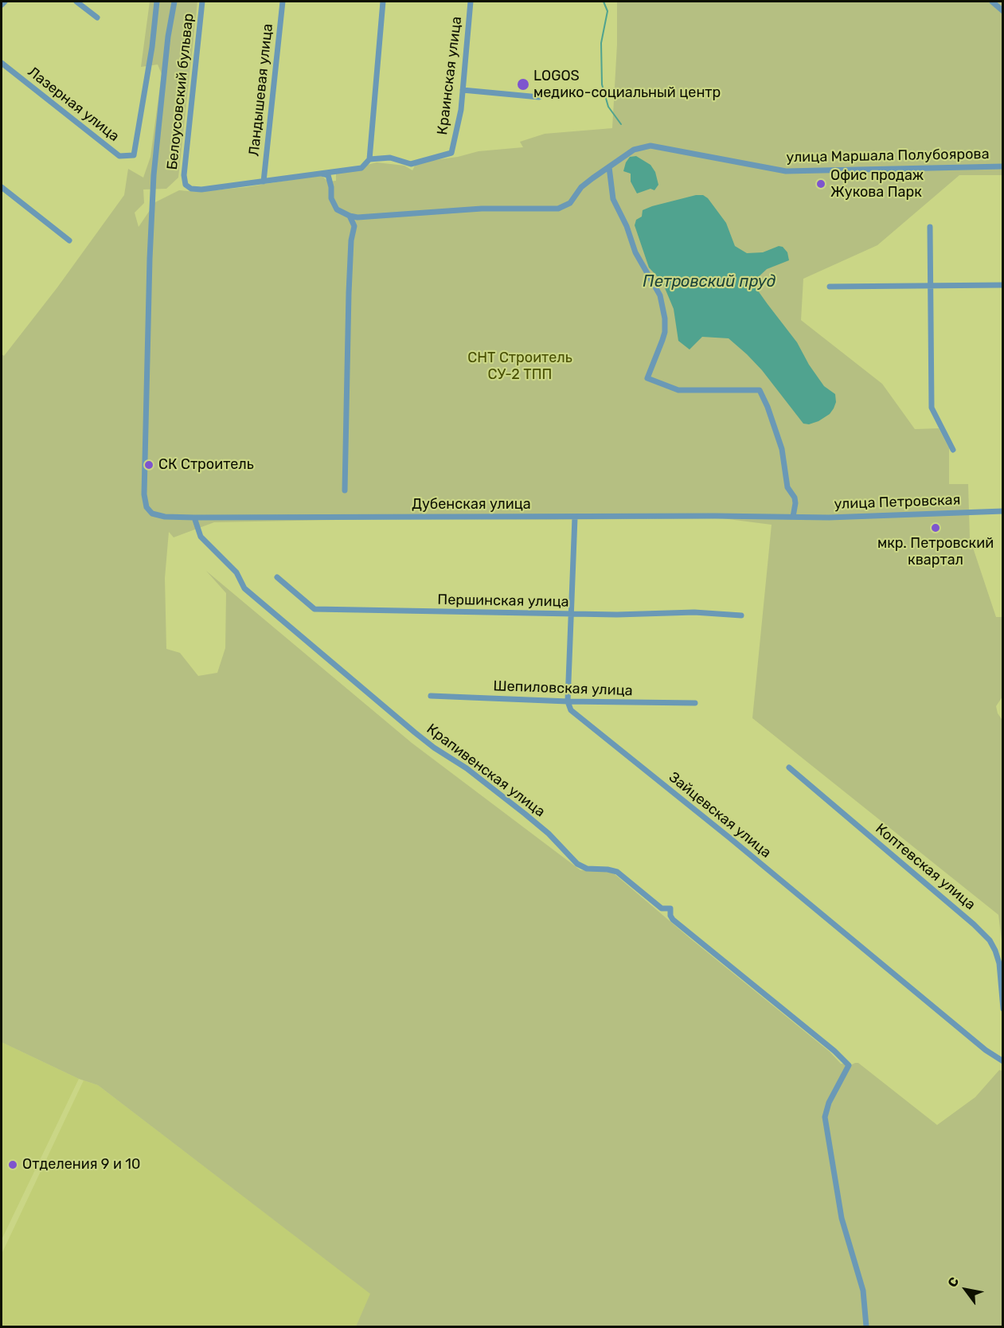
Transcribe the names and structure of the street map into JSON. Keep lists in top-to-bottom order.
{
  "streets": {
    "street": [
      "Краинская улица",
      "Ландышевая улица",
      "Белоусовский бульвар",
      "Лазерная улица",
      "улица Маршала Полубоярова",
      "улица Петровская",
      "Дубенская улица",
      "Першинская улица",
      "Шепиловская улица",
      "Крапивенская улица",
      "Зайцевская улица",
      "Коптевская улица"
    ]
  },
  "crossings": [
    ["Ландышевая улица", "Белоусовский бульвар"],
    ["улица Петровская", "Дубенская улица"],
    ["Дубенская улица", "Крапивенская улица"],
    ["Шепиловская улица", "Зайцевская улица"]
  ],
  "water": ["Петровский пруд"],
  "parks": ["СНТ Строитель СУ-2 ТПП"],
  "places": [
    "LOGOS медико-социальный центр",
    "Офис продаж Жукова Парк",
    "СК Строитель",
    "мкр. Петровский квартал",
    "Отделения 9 и 10"
  ],
  "north": "top left"
}
